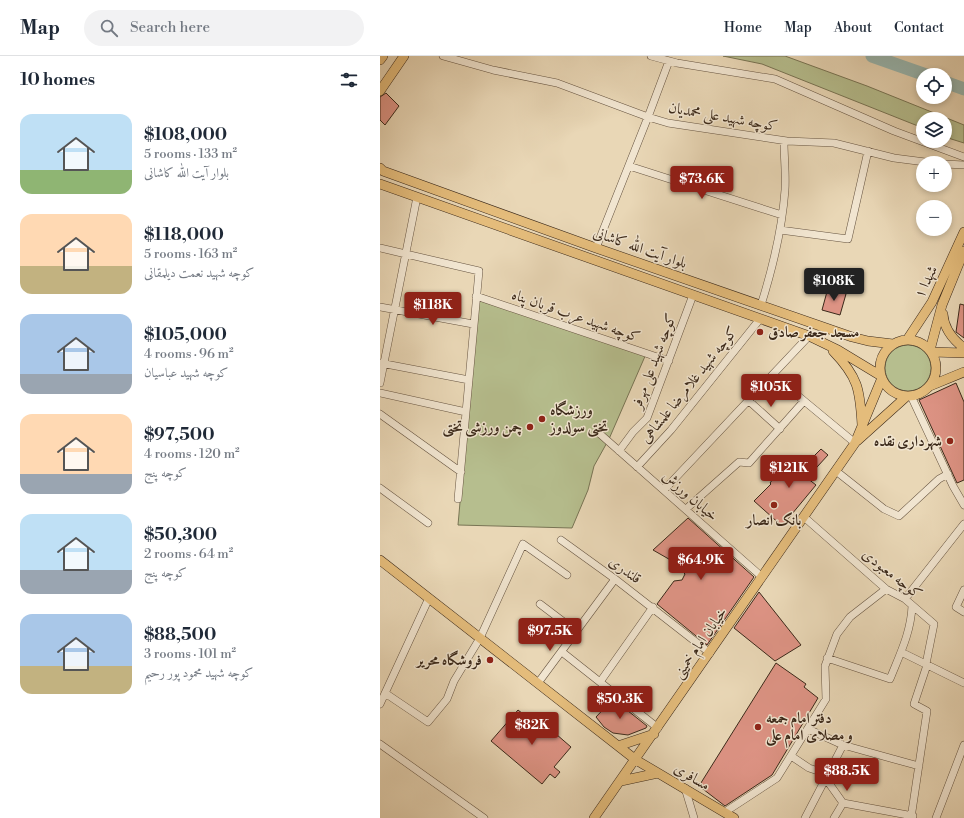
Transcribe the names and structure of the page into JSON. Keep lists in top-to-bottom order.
{
  "streets": {
    "main road": [
      "بلوار آیت الله کاشانی",
      "شهدا ۱",
      "خیابان امام خمینی",
      "مسافری"
    ],
    "street": [
      "کوچه شهید علی محمدیان",
      "کوچه شهید عرب قربان پناه",
      "کوچه شهید علی مهرفر",
      "کوچه شهید غلامرضا علمشاهی",
      "خیابان ورزش",
      "قلندری",
      "کوچه معبودی"
    ]
  },
  "crossings": [
    ["کوچه شهید علی محمدیان", "بلوار آیت الله کاشانی"],
    ["بلوار آیت الله کاشانی", "شهدا ۱"],
    ["بلوار آیت الله کاشانی", "کوچه شهید علی مهرفر"],
    ["بلوار آیت الله کاشانی", "کوچه شهید غلامرضا علمشاهی"],
    ["کوچه شهید عرب قربان پناه", "کوچه شهید علی مهرفر"],
    ["کوچه شهید علی مهرفر", "خیابان ورزش"],
    ["کوچه شهید غلامرضا علمشاهی", "خیابان ورزش"],
    ["خیابان ورزش", "خیابان امام خمینی"],
    ["قلندری", "خیابان امام خمینی"],
    ["کوچه معبودی", "خیابان امام خمینی"],
    ["خیابان امام خمینی", "مسافری"]
  ],
  "places": [
    "مسجد جعفر صادق",
    "ورزشگاه تختی سولدوز",
    "چمن ورزشی تختی",
    "شهرداری نقده",
    "بانک انصار",
    "فروشگاه محریر",
    "دفتر امام جمعه و مصلای امام علی"
  ],
  "page": {
    "header": "Map",
    "search": "Search here",
    "nav": [
      "Home",
      "Map",
      "About",
      "Contact"
    ],
    "heading": "10 homes",
    "map_buttons": ["+", "−"],
    "list": [
      {
        "name": "$108,000",
        "note": "5 rooms · 133 m² · بلوار آیت الله کاشانی"
      },
      {
        "name": "$118,000",
        "note": "5 rooms · 163 m² · کوچه شهید نعمت دیلمقانی"
      },
      {
        "name": "$105,000",
        "note": "4 rooms · 96 m² · کوچه شهید عباسیان"
      },
      {
        "name": "$97,500",
        "note": "4 rooms · 120 m² · کوچه پنج"
      },
      {
        "name": "$50,300",
        "note": "2 rooms · 64 m² · کوچه پنج"
      },
      {
        "name": "$88,500",
        "note": "3 rooms · 101 m² · کوچه شهید محمود پور رحیم"
      }
    ],
    "price": [
      "$73.6K",
      "$108K",
      "$118K",
      "$105K",
      "$121K",
      "$64.9K",
      "$97.5K",
      "$50.3K",
      "$82K",
      "$88.5K"
    ]
  }
}
